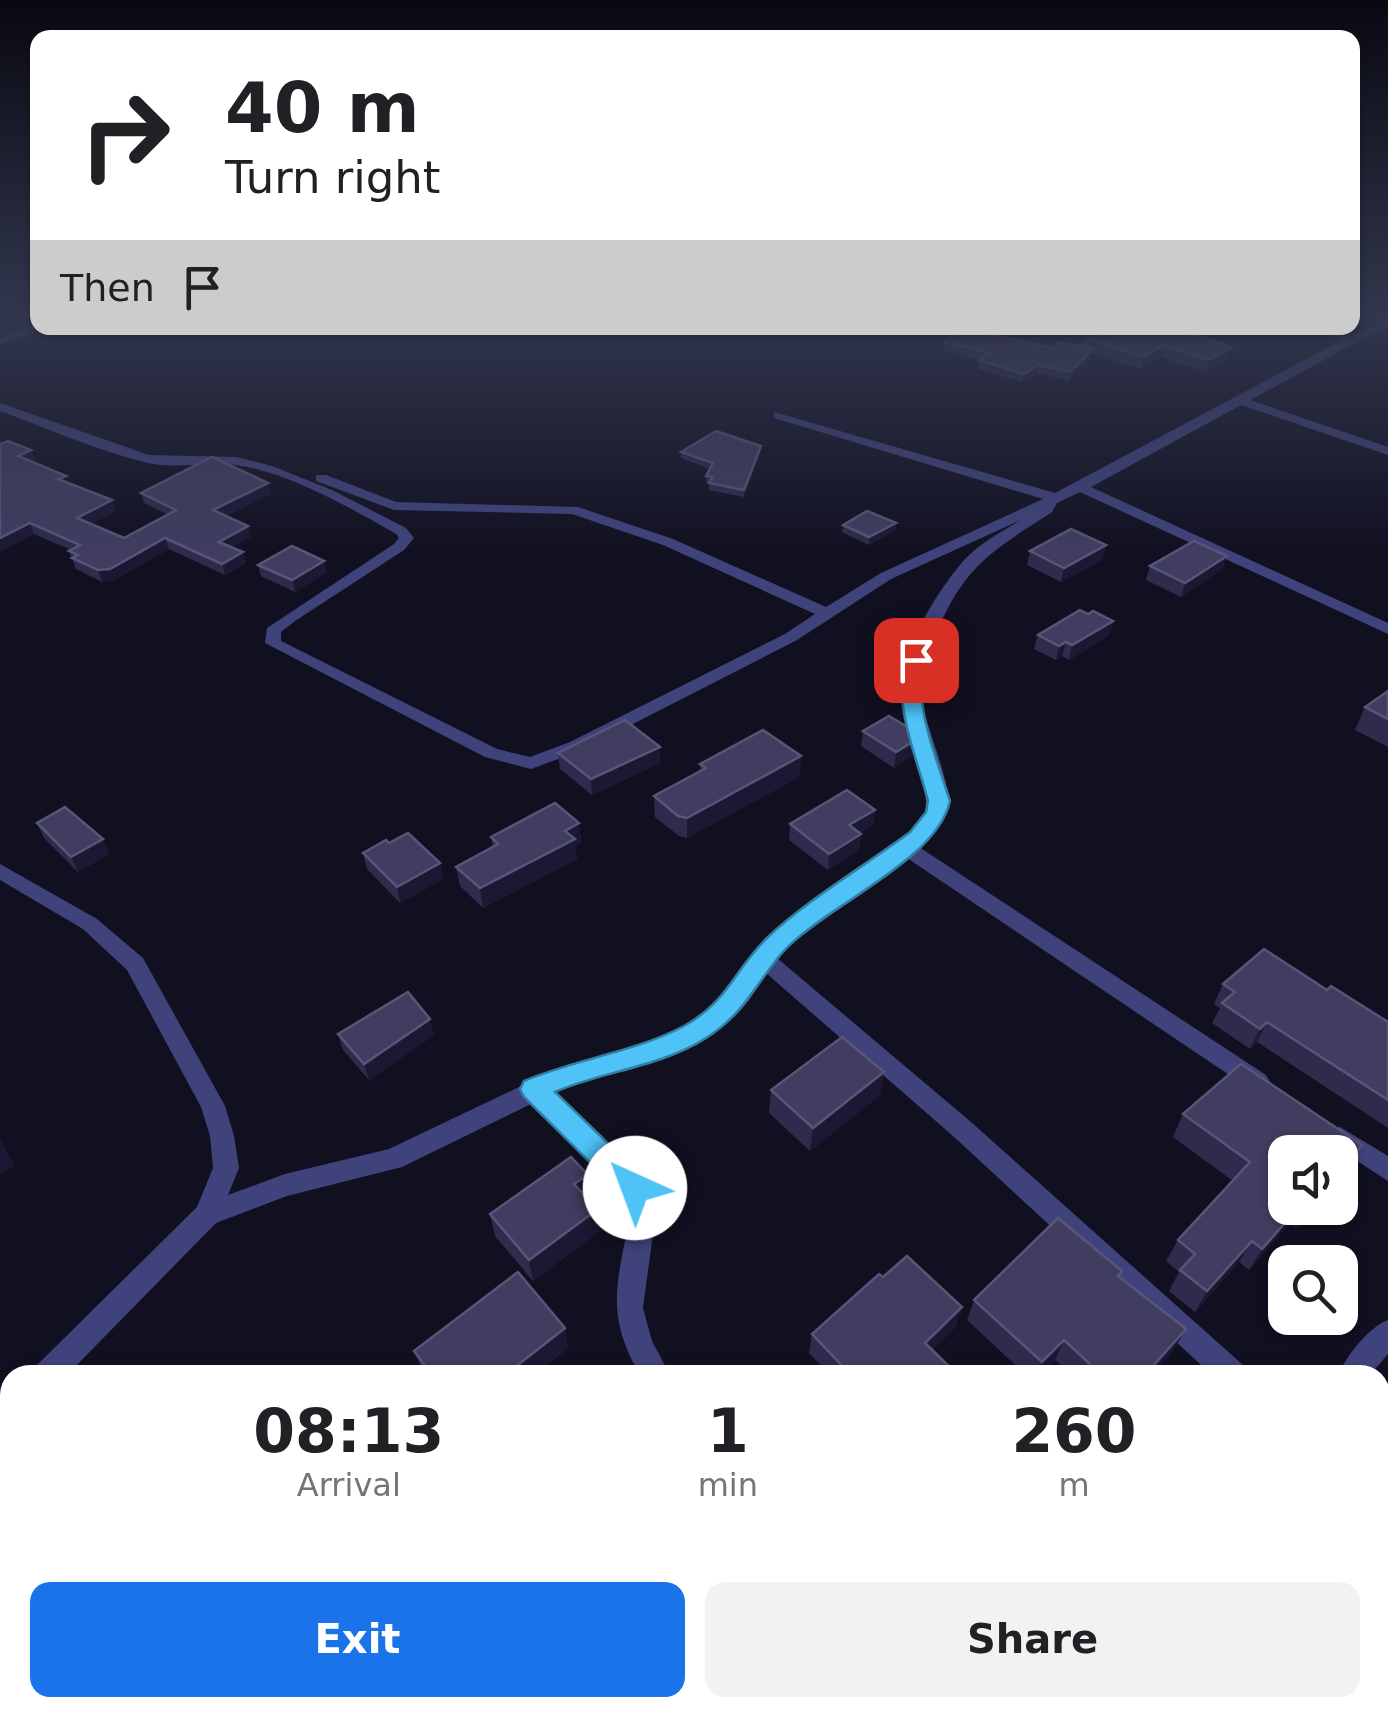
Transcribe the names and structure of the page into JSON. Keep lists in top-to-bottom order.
{
  "page": {
    "turn": ["40 m", "Turn right"],
    "then": "Then",
    "eta": [
      "08:13",
      "Arrival",
      "1",
      "min",
      "260",
      "m"
    ],
    "buttons": ["Exit", "Share"]
  }
}
